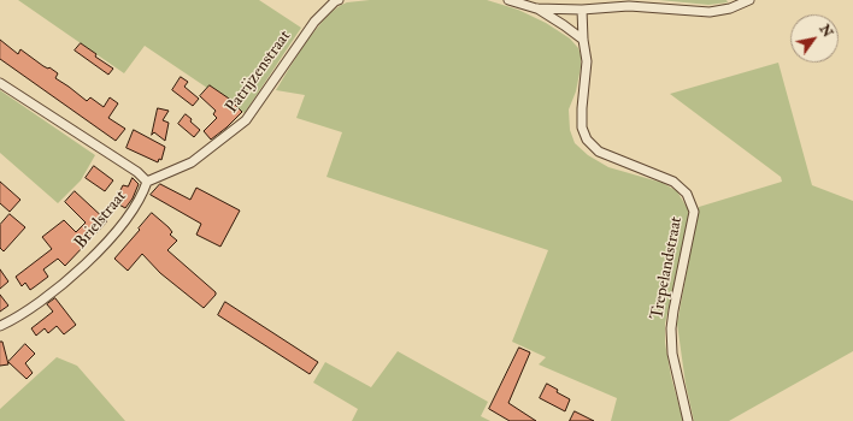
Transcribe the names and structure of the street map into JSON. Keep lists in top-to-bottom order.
{
  "streets": {
    "street": ["Patrijzenstraat", "Brielstraat", "Trepelandstraat"]
  },
  "crossings": [
    ["Patrijzenstraat", "Brielstraat"]
  ],
  "north": "top right"
}
